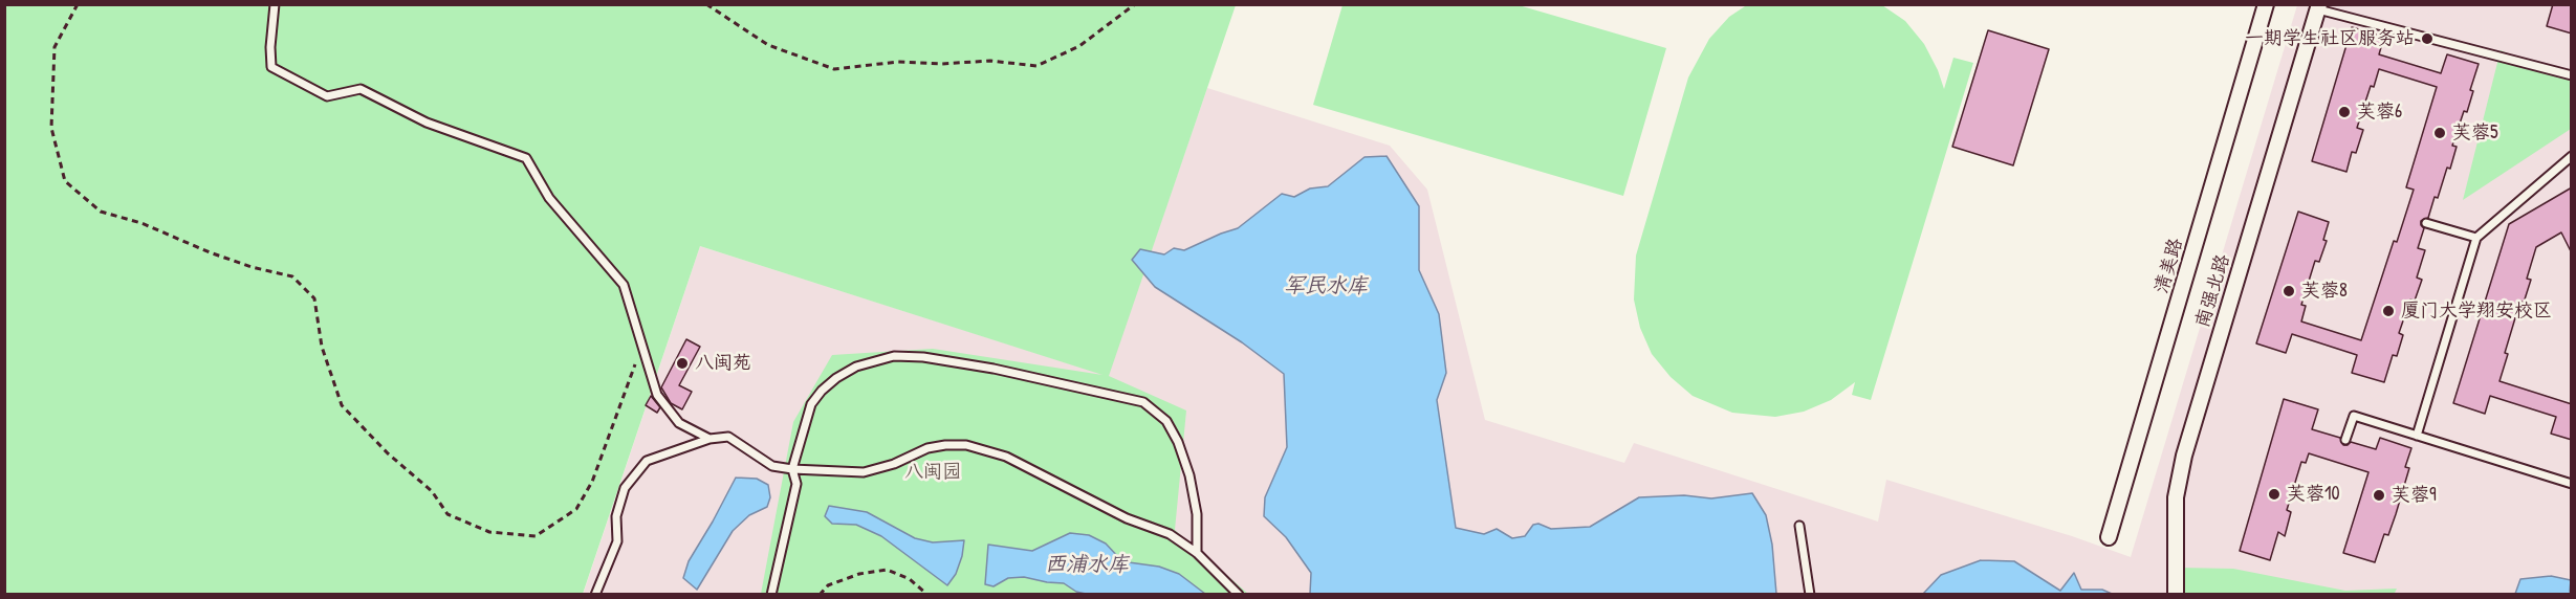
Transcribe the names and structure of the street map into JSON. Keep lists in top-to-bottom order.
{
  "streets": {
    "street": ["清美路", "南强北路"]
  },
  "water": ["军民水库", "西浦水库"],
  "parks": ["八闽园"],
  "places": [
    "一期学生社区服务站",
    "芙蓉6",
    "芙蓉5",
    "芙蓉8",
    "厦门大学翔安校区",
    "八闽苑",
    "芙蓉10",
    "芙蓉9"
  ]
}
